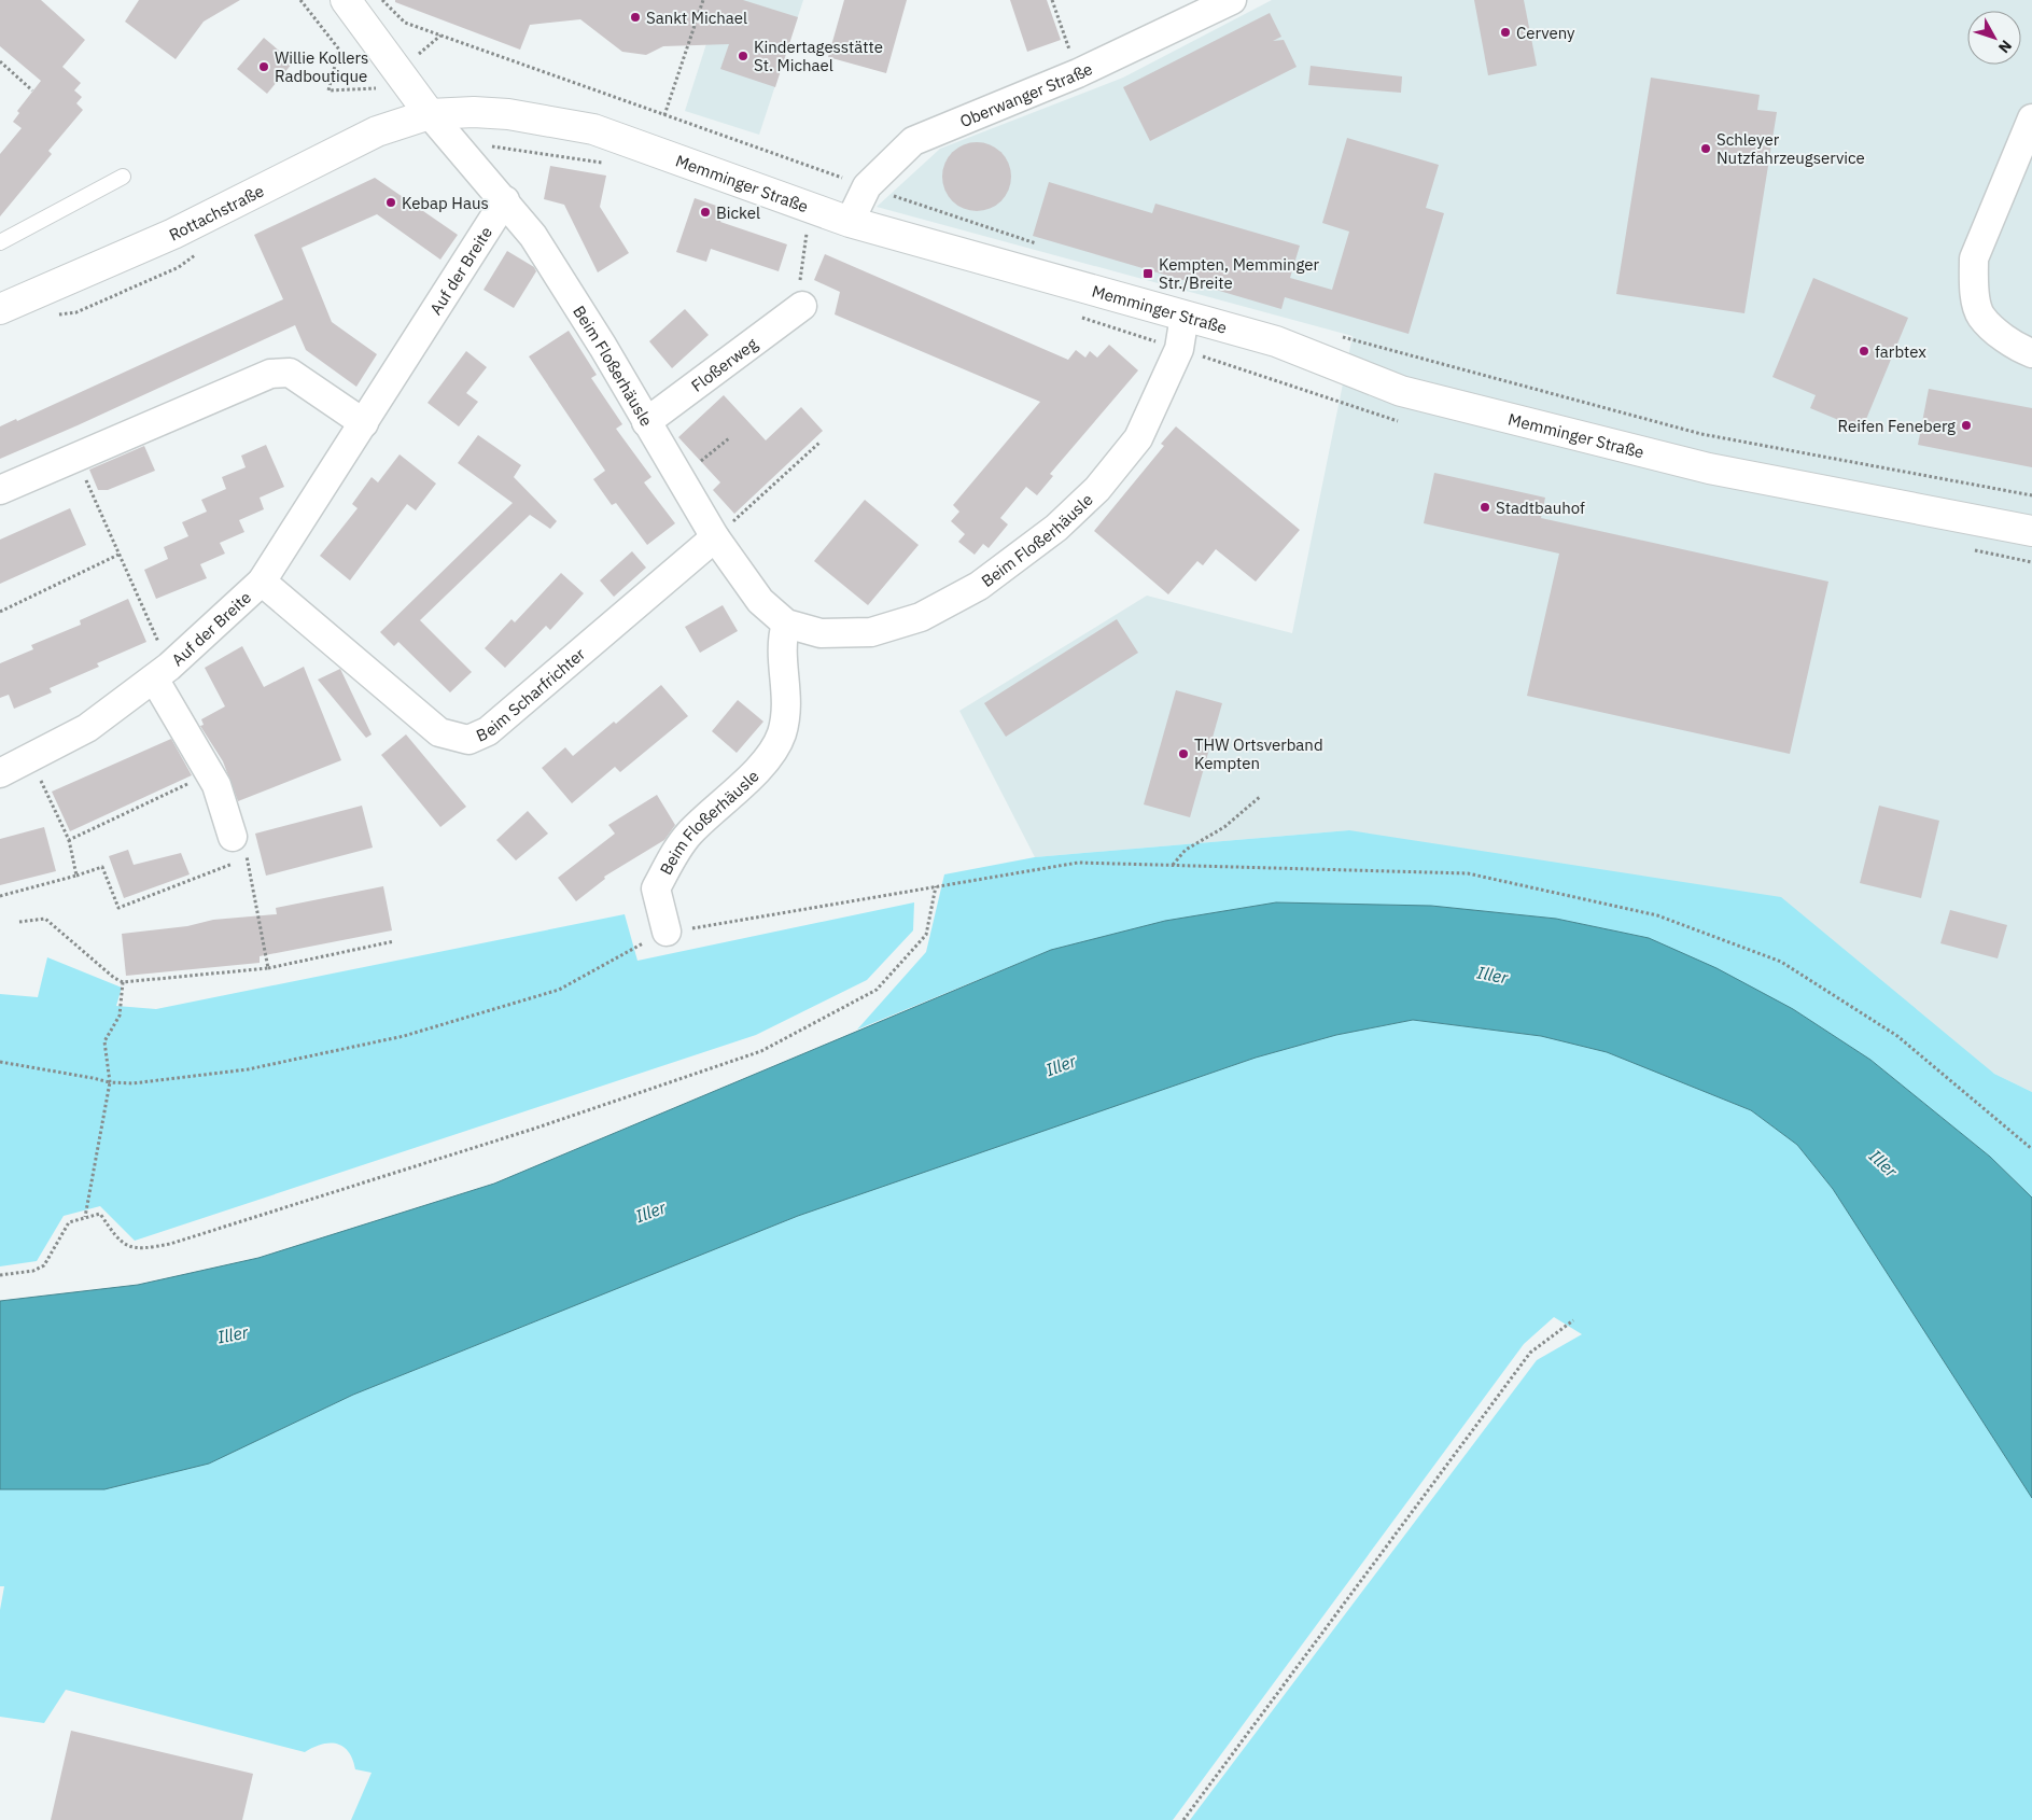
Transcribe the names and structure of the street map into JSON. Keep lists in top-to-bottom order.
{
  "streets": {
    "main road": ["Memminger Straße", "Rottachstraße"],
    "street": [
      "Oberwanger Straße",
      "Auf der Breite",
      "Floßerweg",
      "Beim Floßerhäusle",
      "Beim Scharfrichter"
    ]
  },
  "crossings": [
    ["Oberwanger Straße", "Memminger Straße"],
    ["Memminger Straße", "Rottachstraße"],
    ["Memminger Straße", "Beim Floßerhäusle"],
    ["Rottachstraße", "Beim Floßerhäusle"],
    ["Auf der Breite", "Beim Floßerhäusle"],
    ["Auf der Breite", "Beim Scharfrichter"],
    ["Floßerweg", "Beim Floßerhäusle"],
    ["Beim Floßerhäusle", "Beim Scharfrichter"]
  ],
  "water": ["Iller"],
  "places": {
    "other": [
      "Sankt Michael",
      "Cerveny",
      "Kindertagesstätte St. Michael",
      "Willie Kollers Radboutique",
      "Schleyer Nutzfahrzeugservice",
      "Kebap Haus",
      "Bickel",
      "farbtex",
      "Reifen Feneberg",
      "Stadtbauhof",
      "THW Ortsverband Kempten"
    ],
    "transit": ["Kempten, Memminger Str./Breite"]
  },
  "north": "bottom right"
}
